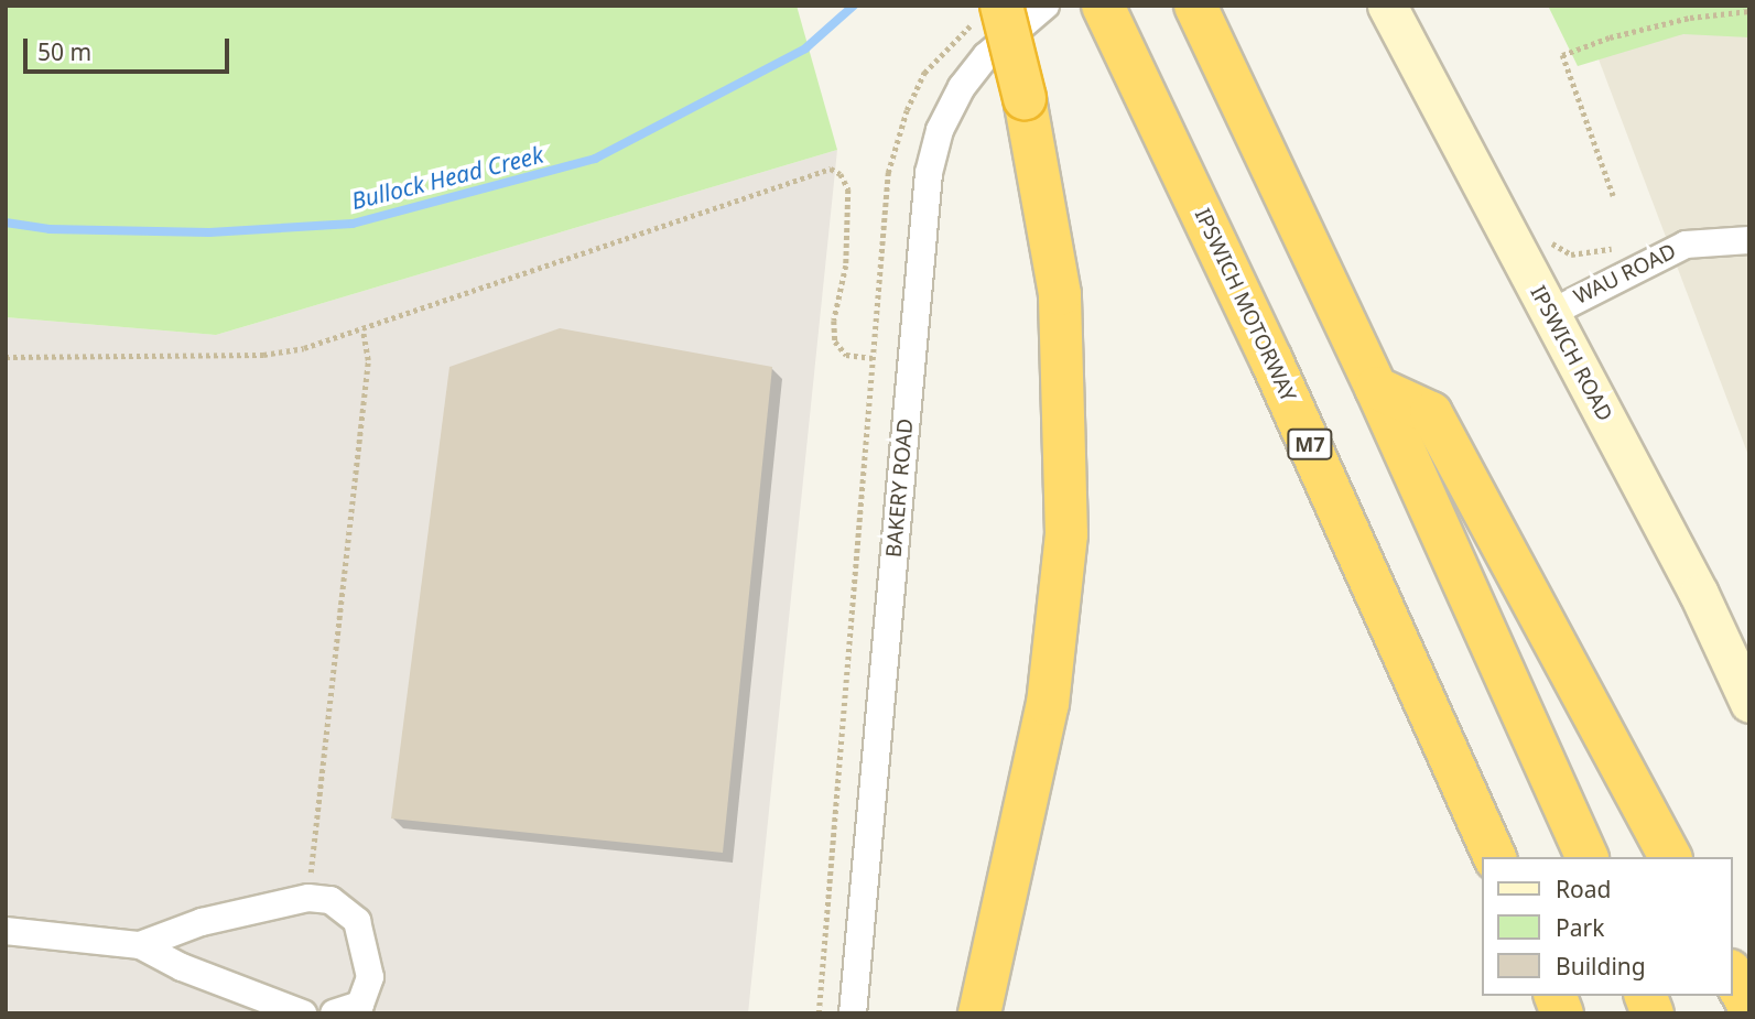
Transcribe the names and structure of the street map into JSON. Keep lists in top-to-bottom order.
{
  "streets": {
    "highway": ["IPSWICH MOTORWAY", "M7"],
    "street": ["WAU ROAD", "IPSWICH ROAD", "BAKERY ROAD"]
  },
  "crossings": [
    ["WAU ROAD", "IPSWICH ROAD"]
  ],
  "water": ["Bullock Head Creek"],
  "legend": ["Road", "Park", "Building"],
  "scale_bar": "50 m"
}
